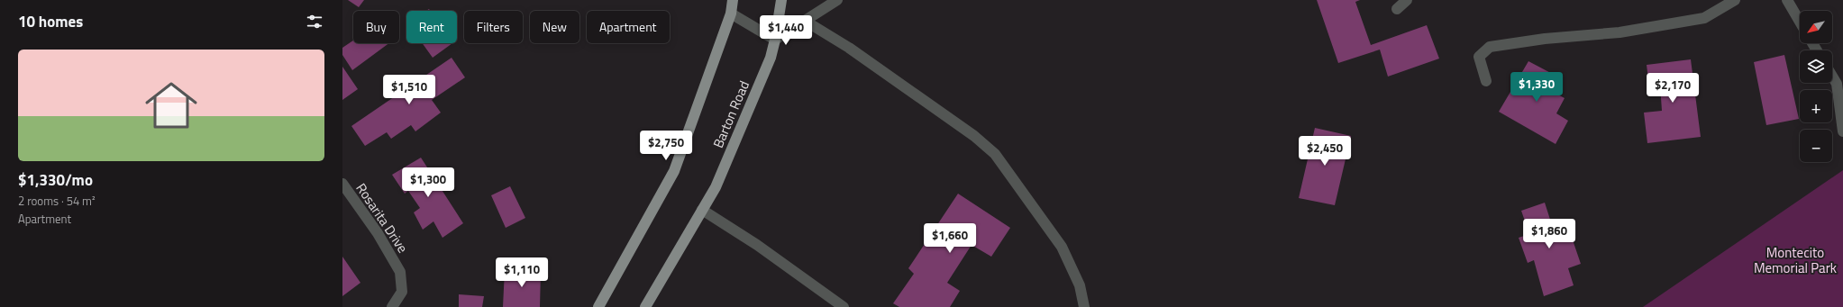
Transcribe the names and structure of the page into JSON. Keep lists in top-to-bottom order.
{
  "streets": {
    "main road": ["Barton Road"],
    "street": ["Rosarita Drive"]
  },
  "parks": ["Montecito Memorial Park"],
  "north": "bottom left",
  "page": {
    "heading": "10 homes",
    "map_buttons": ["+", "−"],
    "chip": [
      "Buy",
      "Rent",
      "Filters",
      "New",
      "Apartment"
    ],
    "price": [
      "$1,440",
      "$1,330",
      "$2,170",
      "$1,510",
      "$2,750",
      "$2,450",
      "$1,300",
      "$1,860",
      "$1,660",
      "$1,110"
    ],
    "list": [
      {
        "name": "$1,330/mo",
        "note": "2 rooms · 54 m² · Apartment"
      }
    ]
  }
}
